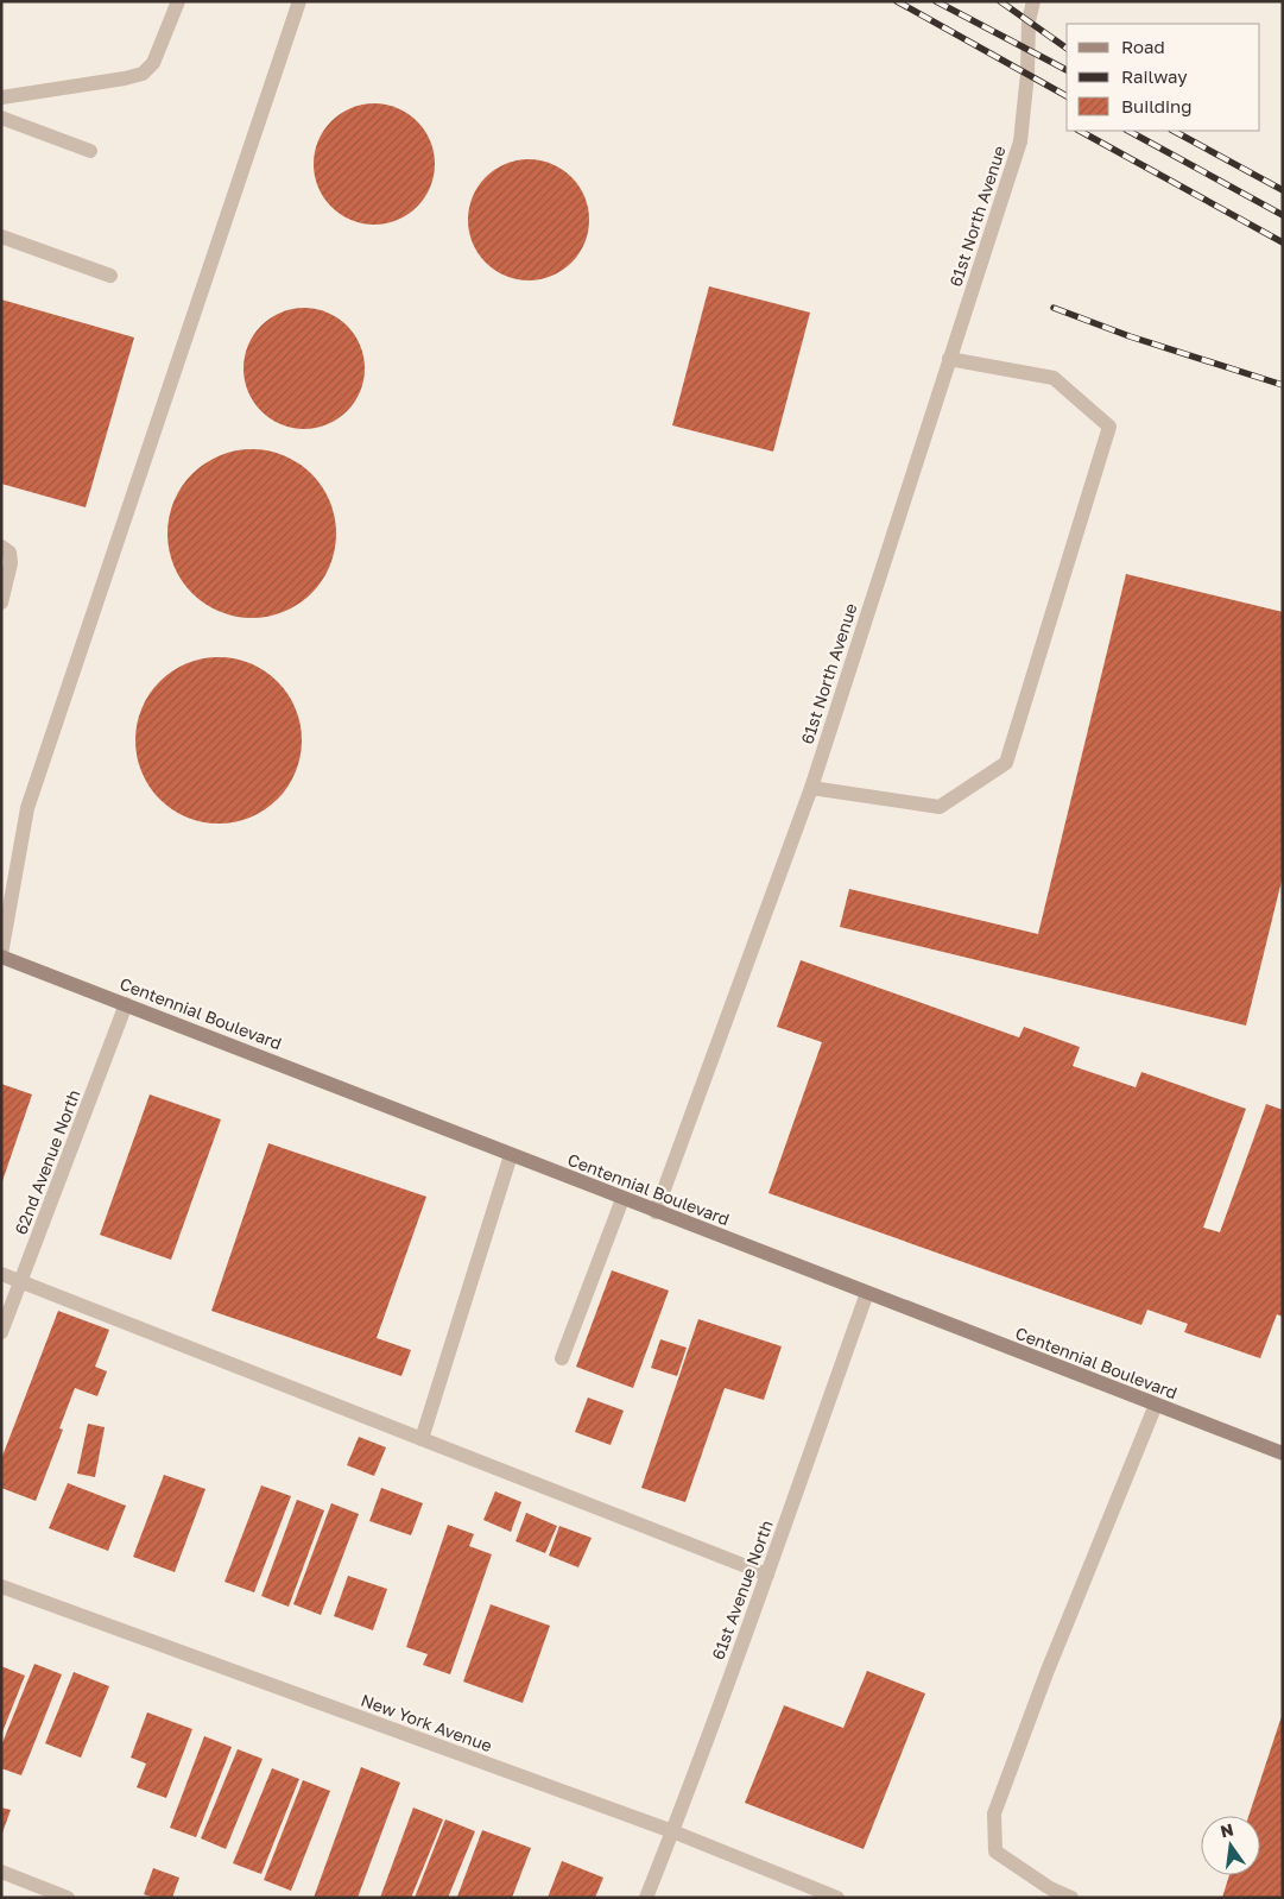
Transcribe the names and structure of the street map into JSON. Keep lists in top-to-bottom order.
{
  "streets": {
    "main road": ["Centennial Boulevard"],
    "street": [
      "61st North Avenue",
      "62nd Avenue North",
      "61st Avenue North",
      "New York Avenue"
    ]
  },
  "crossings": [
    ["61st North Avenue", "Centennial Boulevard"],
    ["Centennial Boulevard", "62nd Avenue North"],
    ["Centennial Boulevard", "61st Avenue North"],
    ["61st Avenue North", "New York Avenue"]
  ],
  "legend": ["Road", "Railway", "Building"],
  "north": "top"
}
